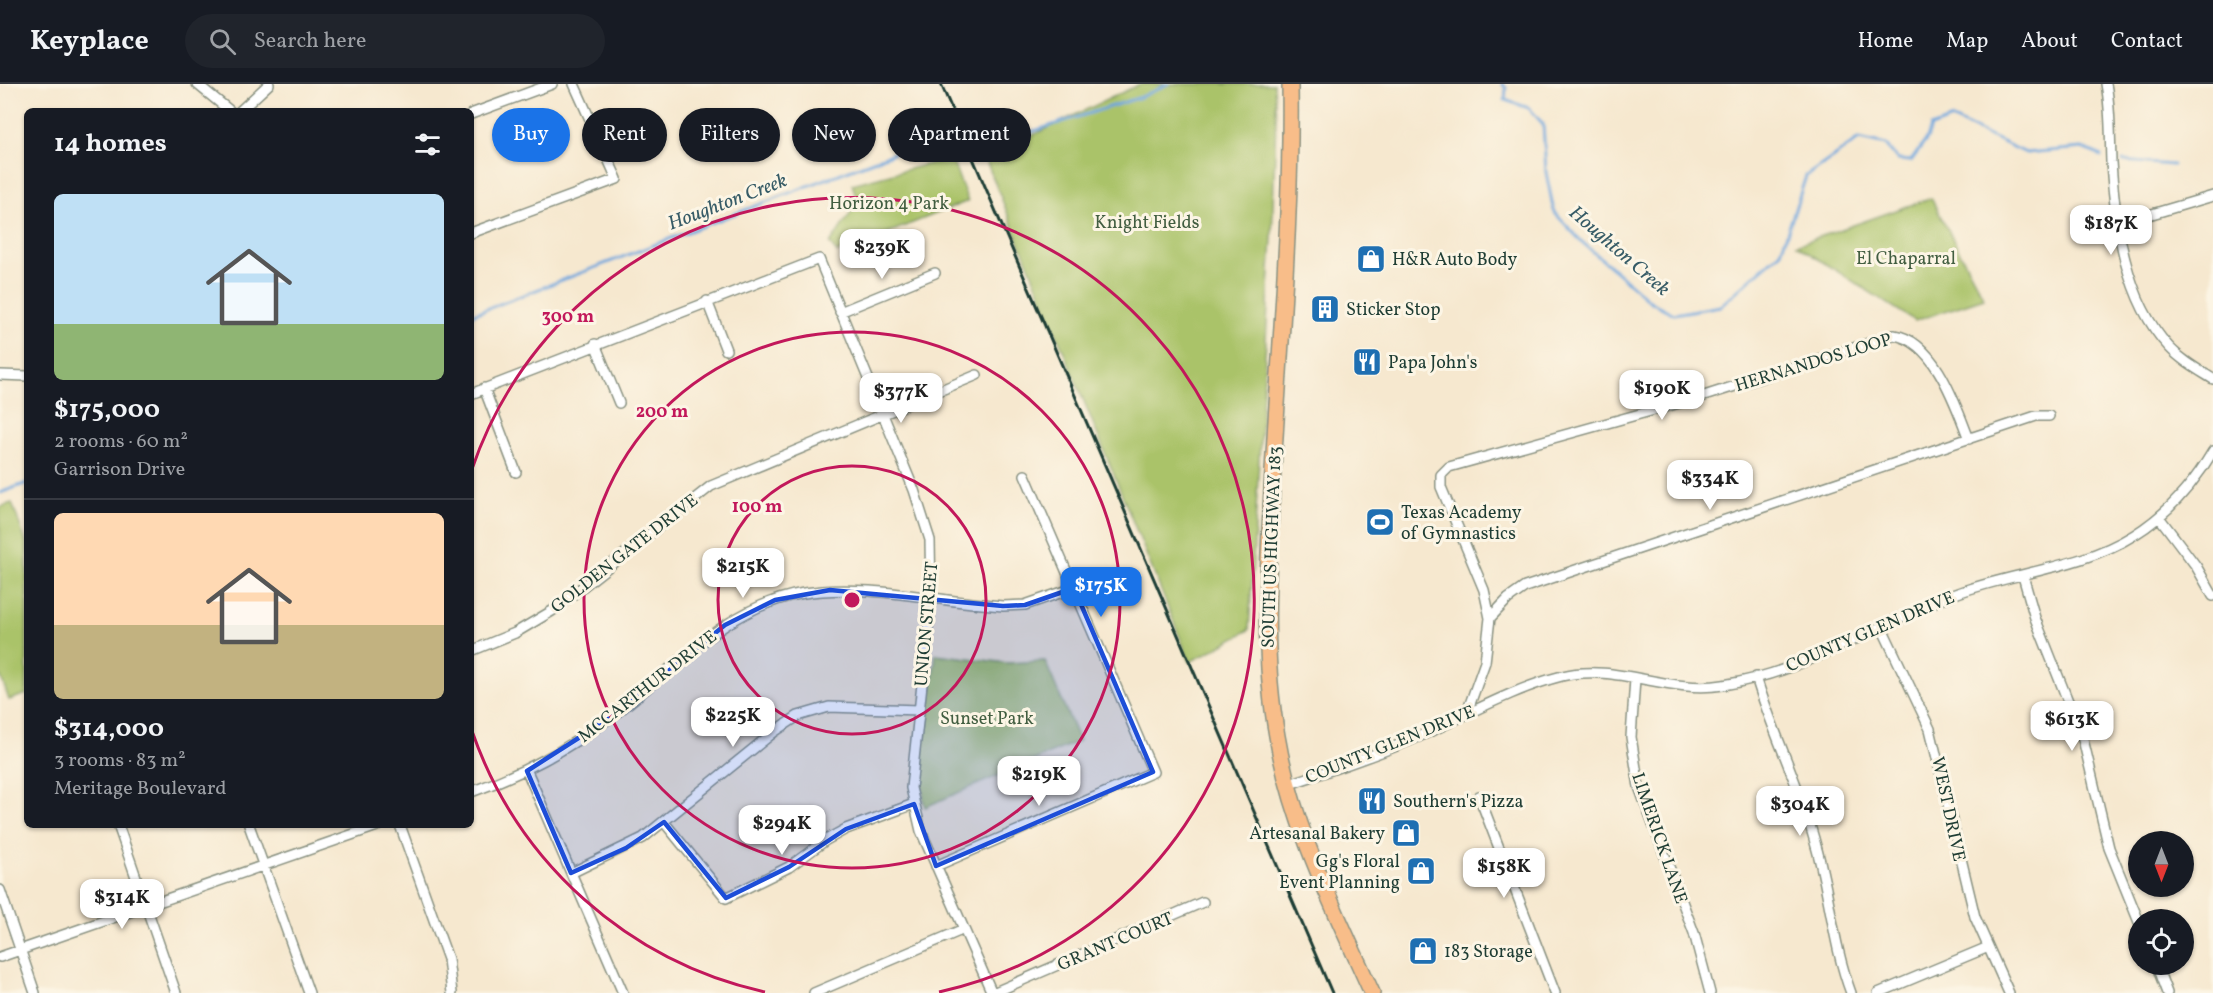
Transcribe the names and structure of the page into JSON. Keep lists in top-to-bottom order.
{
  "streets": {
    "main road": ["SOUTH US HIGHWAY 183"],
    "street": [
      "HERNANDOS LOOP",
      "GOLDEN GATE DRIVE",
      "UNION STREET",
      "COUNTY GLEN DRIVE",
      "MCCARTHUR DRIVE",
      "WEST DRIVE",
      "LIMERICK LANE",
      "GRANT COURT"
    ]
  },
  "crossings": [
    ["HERNANDOS LOOP", "COUNTY GLEN DRIVE"],
    ["SOUTH US HIGHWAY 183", "COUNTY GLEN DRIVE"],
    ["GOLDEN GATE DRIVE", "UNION STREET"],
    ["UNION STREET", "MCCARTHUR DRIVE"],
    ["UNION STREET", "GRANT COURT"],
    ["COUNTY GLEN DRIVE", "WEST DRIVE"],
    ["COUNTY GLEN DRIVE", "LIMERICK LANE"]
  ],
  "water": ["Houghton Creek"],
  "parks": [
    "Horizon 4 Park",
    "Knight Fields",
    "El Chaparral",
    "Sunset Park"
  ],
  "places": {
    "shop": [
      "H&R Auto Body",
      "Artesanal Bakery",
      "Gg's Floral Event Planning",
      "183 Storage"
    ],
    "building": ["Sticker Stop"],
    "restaurant": ["Papa John's", "Southern's Pizza"],
    "sports": ["Texas Academy of Gymnastics"]
  },
  "north": "bottom",
  "page": {
    "header": "Keyplace",
    "search": "Search here",
    "nav": [
      "Home",
      "Map",
      "About",
      "Contact"
    ],
    "chip": [
      "Buy",
      "Rent",
      "Filters",
      "New",
      "Apartment"
    ],
    "heading": "14 homes",
    "list": [
      {
        "name": "$175,000",
        "note": "2 rooms · 60 m² · Garrison Drive"
      },
      {
        "name": "$314,000",
        "note": "3 rooms · 83 m² · Meritage Boulevard"
      }
    ],
    "price": [
      "$187K",
      "$239K",
      "$190K",
      "$377K",
      "$334K",
      "$215K",
      "$175K",
      "$225K",
      "$613K",
      "$219K",
      "$304K",
      "$294K",
      "$158K",
      "$314K"
    ]
  },
  "rings": ["300 m", "200 m", "100 m"]
}
